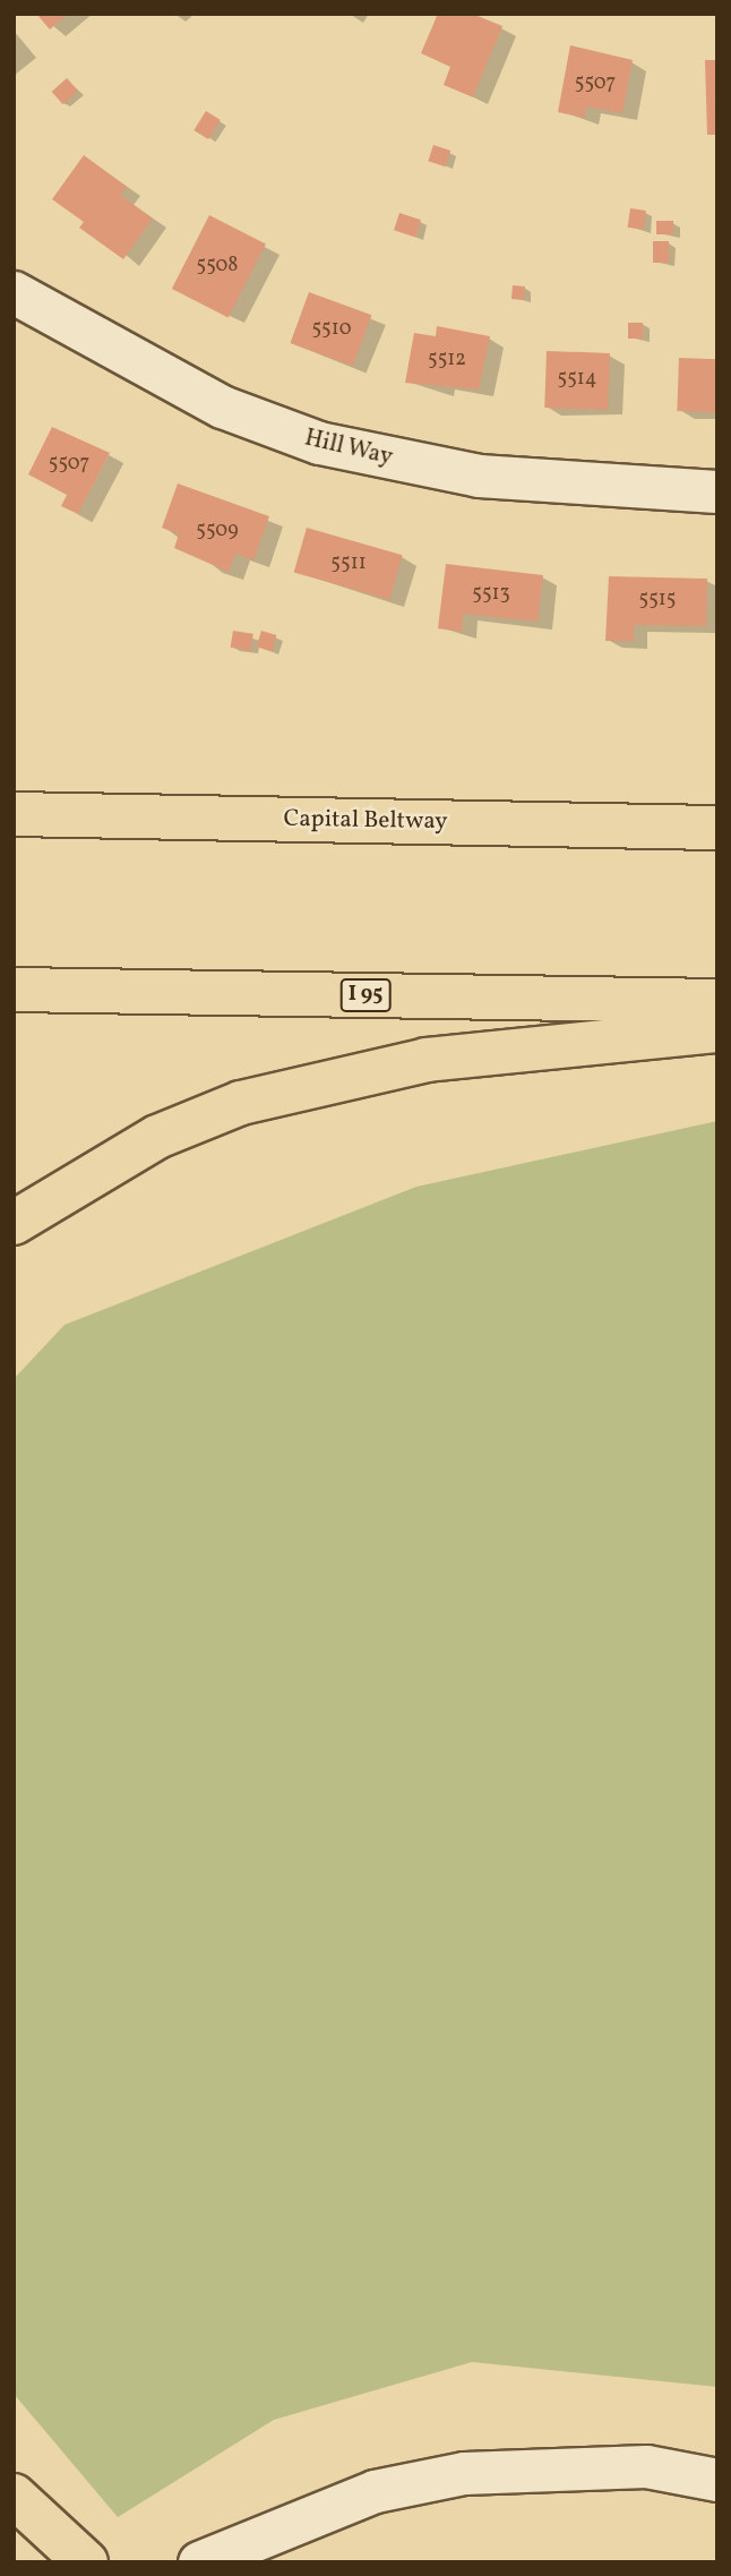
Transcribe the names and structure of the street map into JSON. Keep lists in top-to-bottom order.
{
  "streets": {
    "highway": ["Capital Beltway", "I 95"],
    "street": ["Hill Way"]
  },
  "house_numbers": [
    "5507",
    "5508",
    "5510",
    "5512",
    "5514",
    "5507",
    "5509",
    "5511",
    "5513",
    "5515"
  ]
}
